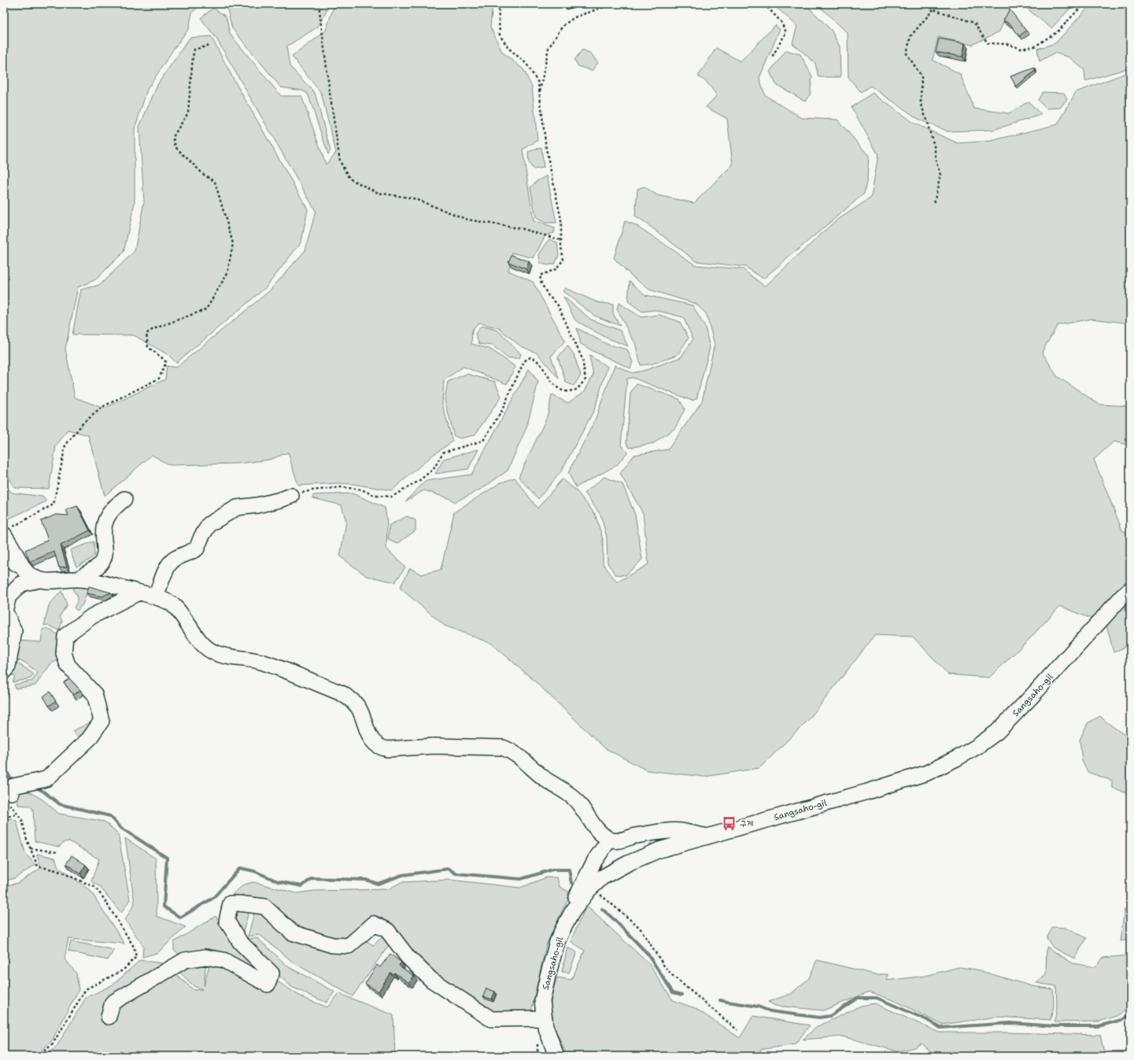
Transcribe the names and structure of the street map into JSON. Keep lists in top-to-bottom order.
{
  "streets": {
    "street": ["Sangsaho-gil"]
  },
  "places": {
    "bus stop": ["구계"]
  }
}
